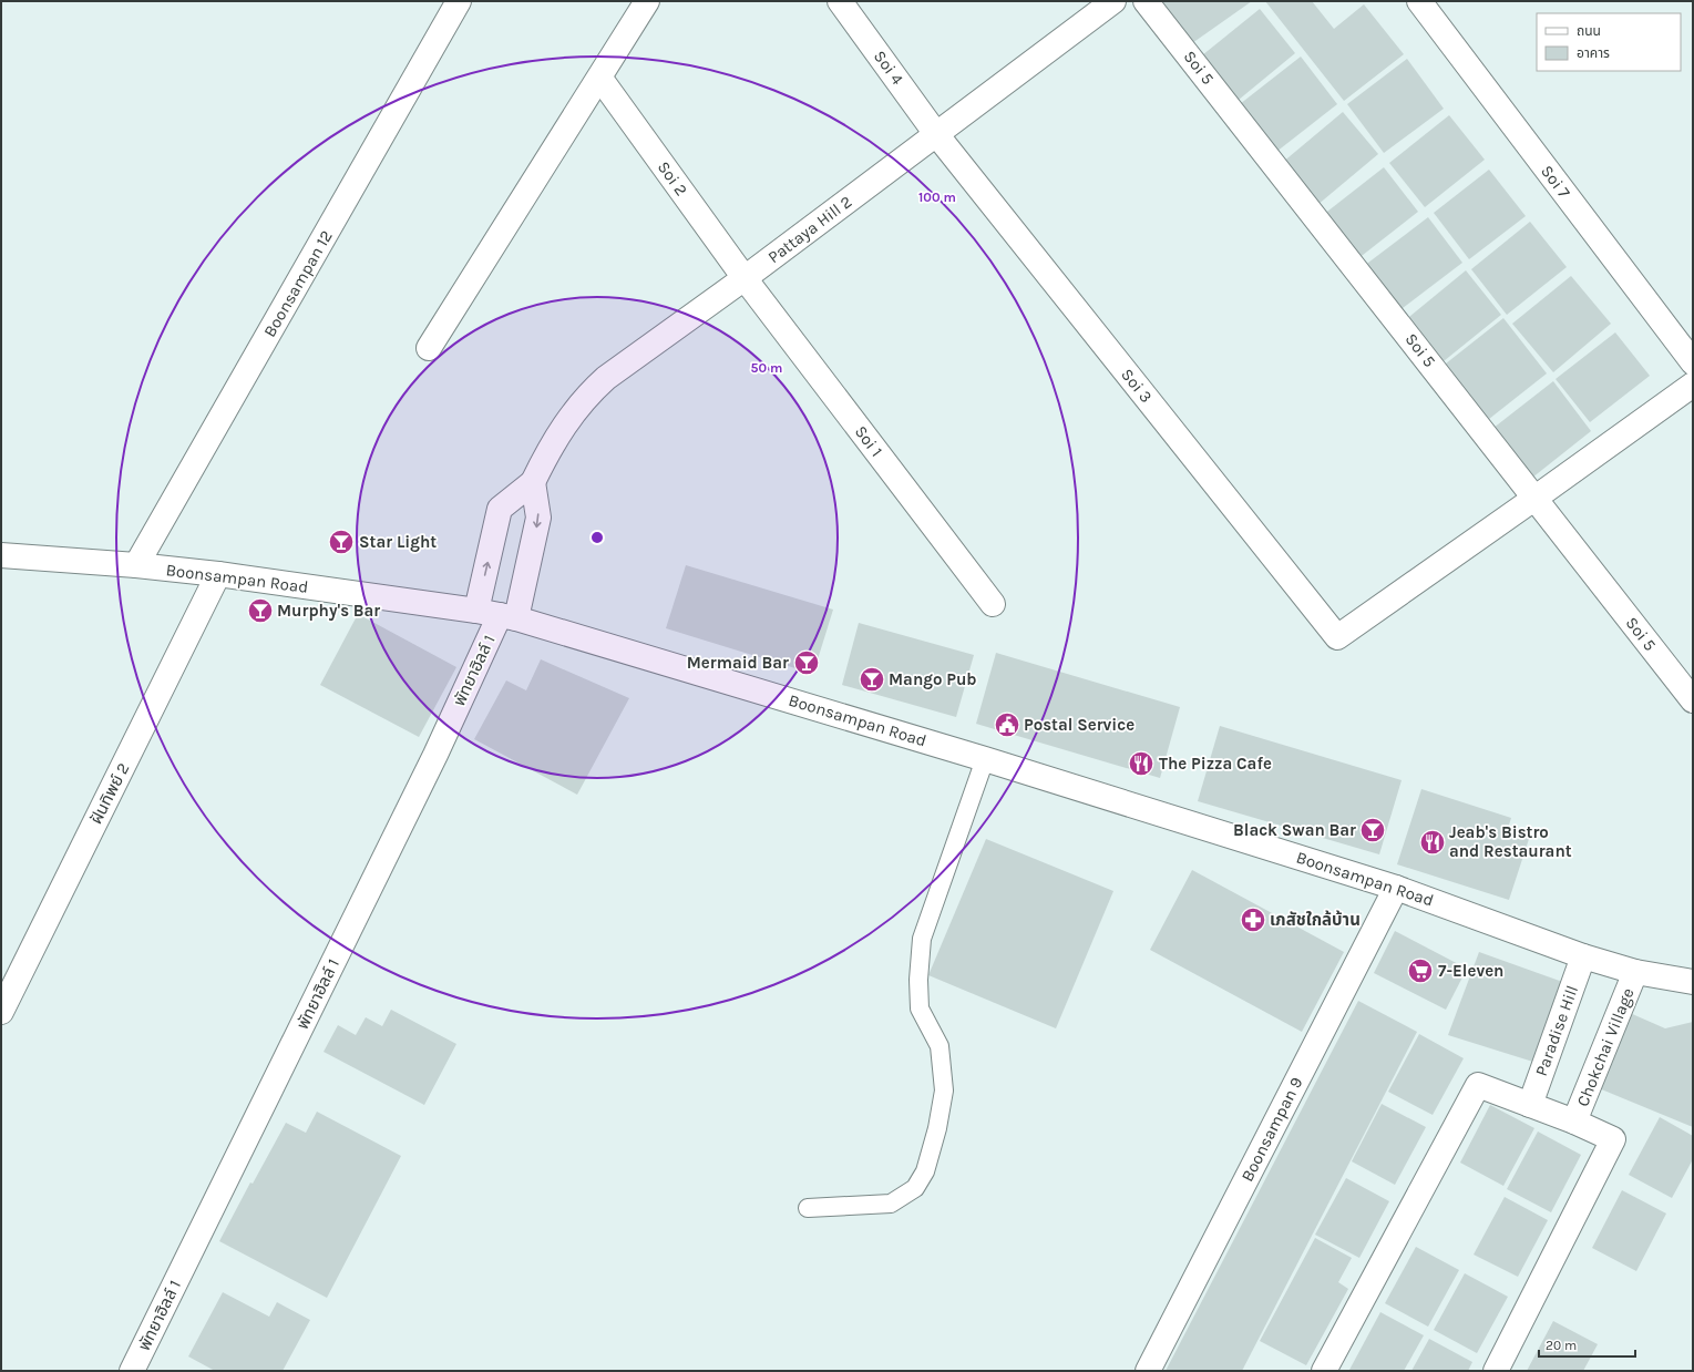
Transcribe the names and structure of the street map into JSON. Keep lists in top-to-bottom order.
{
  "streets": {
    "street": [
      "Soi 4",
      "Soi 5",
      "Soi 2",
      "Soi 7",
      "Pattaya Hill 2",
      "Boonsampan 12",
      "Soi 3",
      "Soi 1",
      "Boonsampan Road",
      "พัทยาฮิลล์ 1",
      "ฝันทิพย์ 2",
      "Paradise Hill",
      "Chokchai Village",
      "Boonsampan 9"
    ]
  },
  "crossings": [
    ["Soi 4", "Pattaya Hill 2"],
    ["Soi 4", "Soi 3"],
    ["Soi 5", "Soi 3"],
    ["Soi 2", "Pattaya Hill 2"],
    ["Soi 2", "Soi 1"],
    ["Pattaya Hill 2", "Soi 3"],
    ["Pattaya Hill 2", "Soi 1"],
    ["Pattaya Hill 2", "Boonsampan Road"],
    ["Pattaya Hill 2", "พัทยาฮิลล์ 1"],
    ["Boonsampan 12", "Boonsampan Road"],
    ["Boonsampan Road", "พัทยาฮิลล์ 1"],
    ["Boonsampan Road", "ฝันทิพย์ 2"],
    ["Boonsampan Road", "Paradise Hill"],
    ["Boonsampan Road", "Chokchai Village"],
    ["Boonsampan Road", "Boonsampan 9"]
  ],
  "places": {
    "bar": [
      "Star Light",
      "Murphy's Bar",
      "Mermaid Bar",
      "Mango Pub",
      "Black Swan Bar"
    ],
    "public building": ["Postal Service"],
    "restaurant": ["The Pizza Cafe", "Jeab's Bistro and Restaurant"],
    "pharmacy": ["เภสัชใกล้บ้าน"],
    "supermarket": ["7-Eleven"]
  },
  "legend": ["ถนน", "อาคาร"],
  "scale_bar": "20 m",
  "rings": ["100 m", "50 m"]
}
